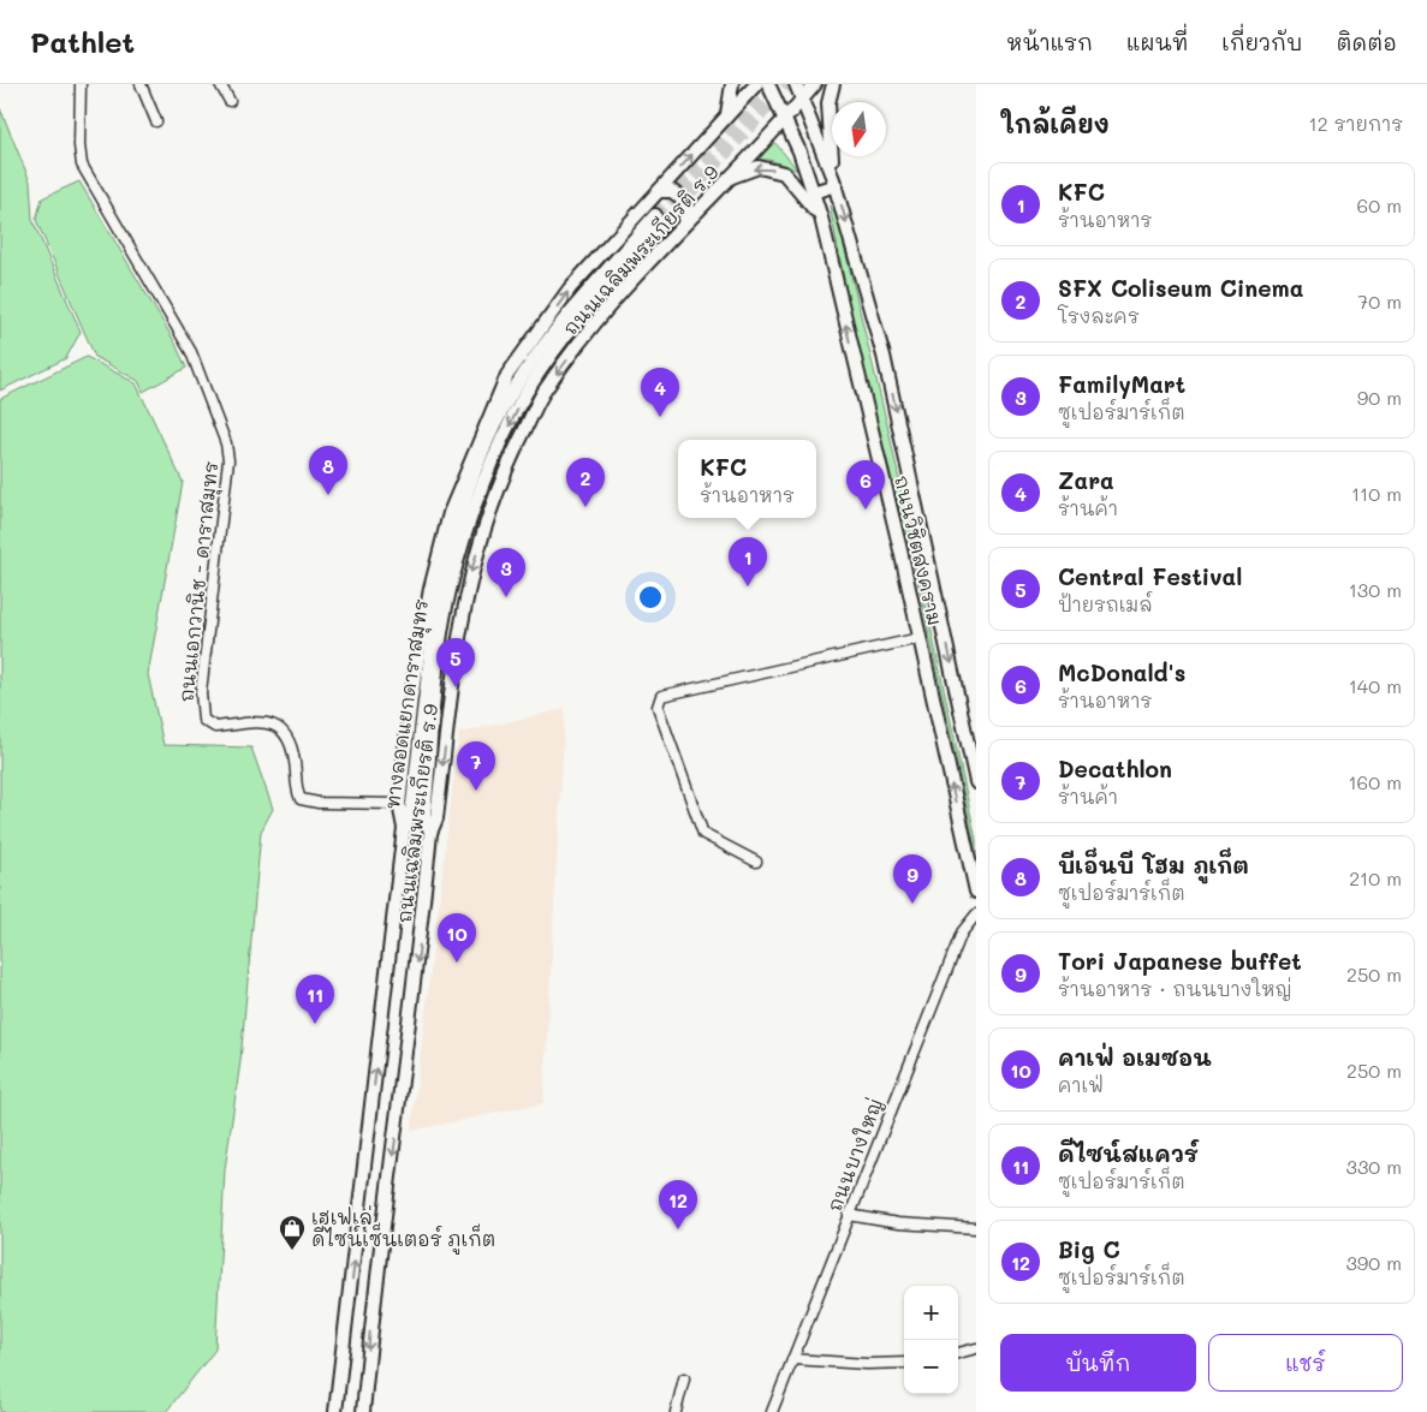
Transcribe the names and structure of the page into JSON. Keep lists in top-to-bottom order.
{
  "streets": {
    "main road": ["ถนนเฉลิมพระเกียรติ ร.9", "ถนนวิชิตสงคราม", "ทางลอดแยกดาราสมุทร"],
    "street": ["ถนนเอกวานิช - ดาราสมุทร", "ถนนบางใหญ่"]
  },
  "crossings": [
    ["ถนนเฉลิมพระเกียรติ ร.9", "ถนนวิชิตสงคราม"],
    ["ถนนเฉลิมพระเกียรติ ร.9", "ถนนเอกวานิช - ดาราสมุทร"],
    ["ถนนเฉลิมพระเกียรติ ร.9", "ทางลอดแยกดาราสมุทร"]
  ],
  "places": {
    "shop": ["เฮเฟเล่ ดีไซน์เซ็นเตอร์ ภูเก็ต"]
  },
  "north": "bottom",
  "page": {
    "header": "Pathlet",
    "nav": [
      "หน้าแรก",
      "แผนที่",
      "เกี่ยวกับ",
      "ติดต่อ"
    ],
    "heading": ["ใกล้เคียง", "12 รายการ"],
    "list": [
      {
        "mark": "1",
        "name": "KFC",
        "note": "ร้านอาหาร",
        "value": "60 m"
      },
      {
        "mark": "2",
        "name": "SFX Coliseum Cinema",
        "note": "โรงละคร",
        "value": "70 m"
      },
      {
        "mark": "3",
        "name": "FamilyMart",
        "note": "ซูเปอร์มาร์เก็ต",
        "value": "90 m"
      },
      {
        "mark": "4",
        "name": "Zara",
        "note": "ร้านค้า",
        "value": "110 m"
      },
      {
        "mark": "5",
        "name": "Central Festival",
        "note": "ป้ายรถเมล์",
        "value": "130 m"
      },
      {
        "mark": "6",
        "name": "McDonald's",
        "note": "ร้านอาหาร",
        "value": "140 m"
      },
      {
        "mark": "7",
        "name": "Decathlon",
        "note": "ร้านค้า",
        "value": "160 m"
      },
      {
        "mark": "8",
        "name": "บีเอ็นบี โฮม ภูเก็ต",
        "note": "ซูเปอร์มาร์เก็ต",
        "value": "210 m"
      },
      {
        "mark": "9",
        "name": "Tori Japanese buffet",
        "note": "ร้านอาหาร · ถนนบางใหญ่",
        "value": "250 m"
      },
      {
        "mark": "10",
        "name": "คาเฟ่ อเมซอน",
        "note": "คาเฟ่",
        "value": "250 m"
      },
      {
        "mark": "11",
        "name": "ดีไซน์สแควร์",
        "note": "ซูเปอร์มาร์เก็ต",
        "value": "330 m"
      },
      {
        "mark": "12",
        "name": "Big C",
        "note": "ซูเปอร์มาร์เก็ต",
        "value": "390 m"
      }
    ],
    "pins": [
      "4",
      "8",
      "2",
      "6",
      "1",
      "3",
      "5",
      "7",
      "9",
      "10",
      "11",
      "12"
    ],
    "popup": ["KFC", "ร้านอาหาร"],
    "map_buttons": ["+", "−"],
    "buttons": ["บันทึก", "แชร์"]
  }
}
